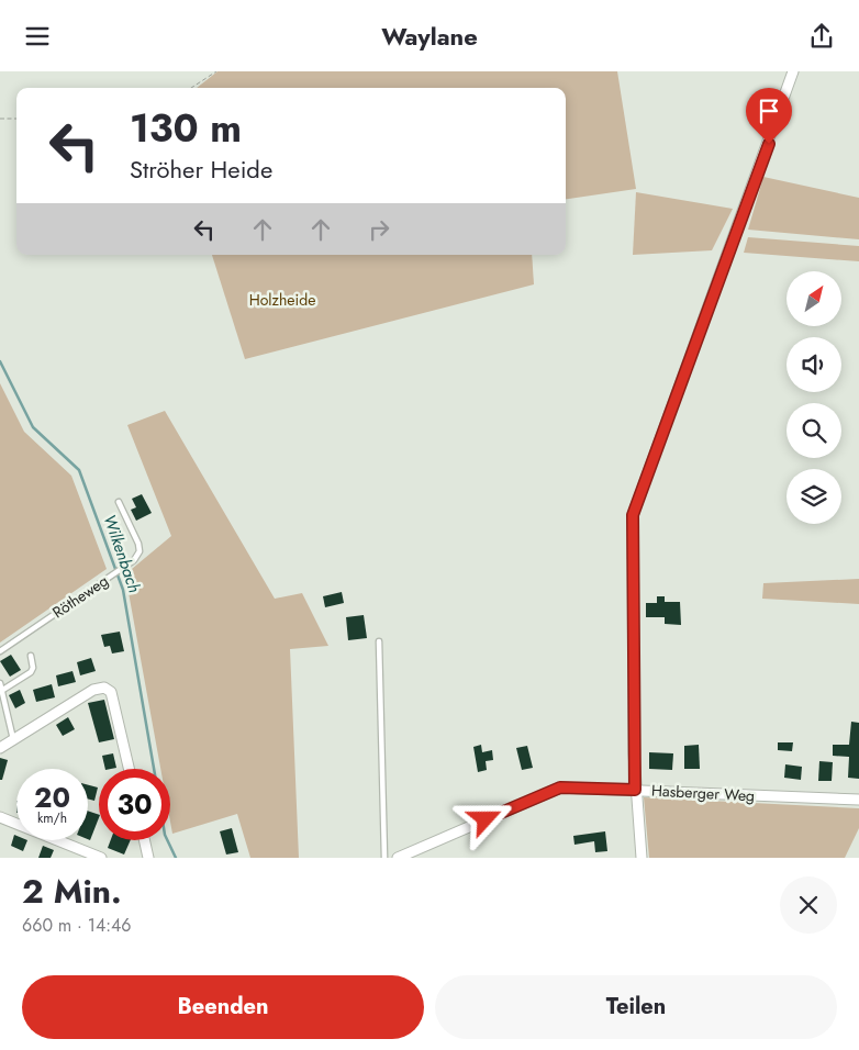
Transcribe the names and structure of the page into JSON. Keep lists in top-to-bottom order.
{
  "streets": {
    "street": ["Hasberger Weg"],
    "lane": ["Rötheweg"]
  },
  "water": ["Wilkenbach"],
  "parks": ["Holzheide"],
  "north": "top right",
  "page": {
    "header": "Waylane",
    "turn": ["130 m", "Ströher Heide"],
    "speed": "20 km/h",
    "limit": "30",
    "heading": ["2 Min.", "660 m · 14:46"],
    "buttons": ["Beenden", "Teilen"]
  }
}
